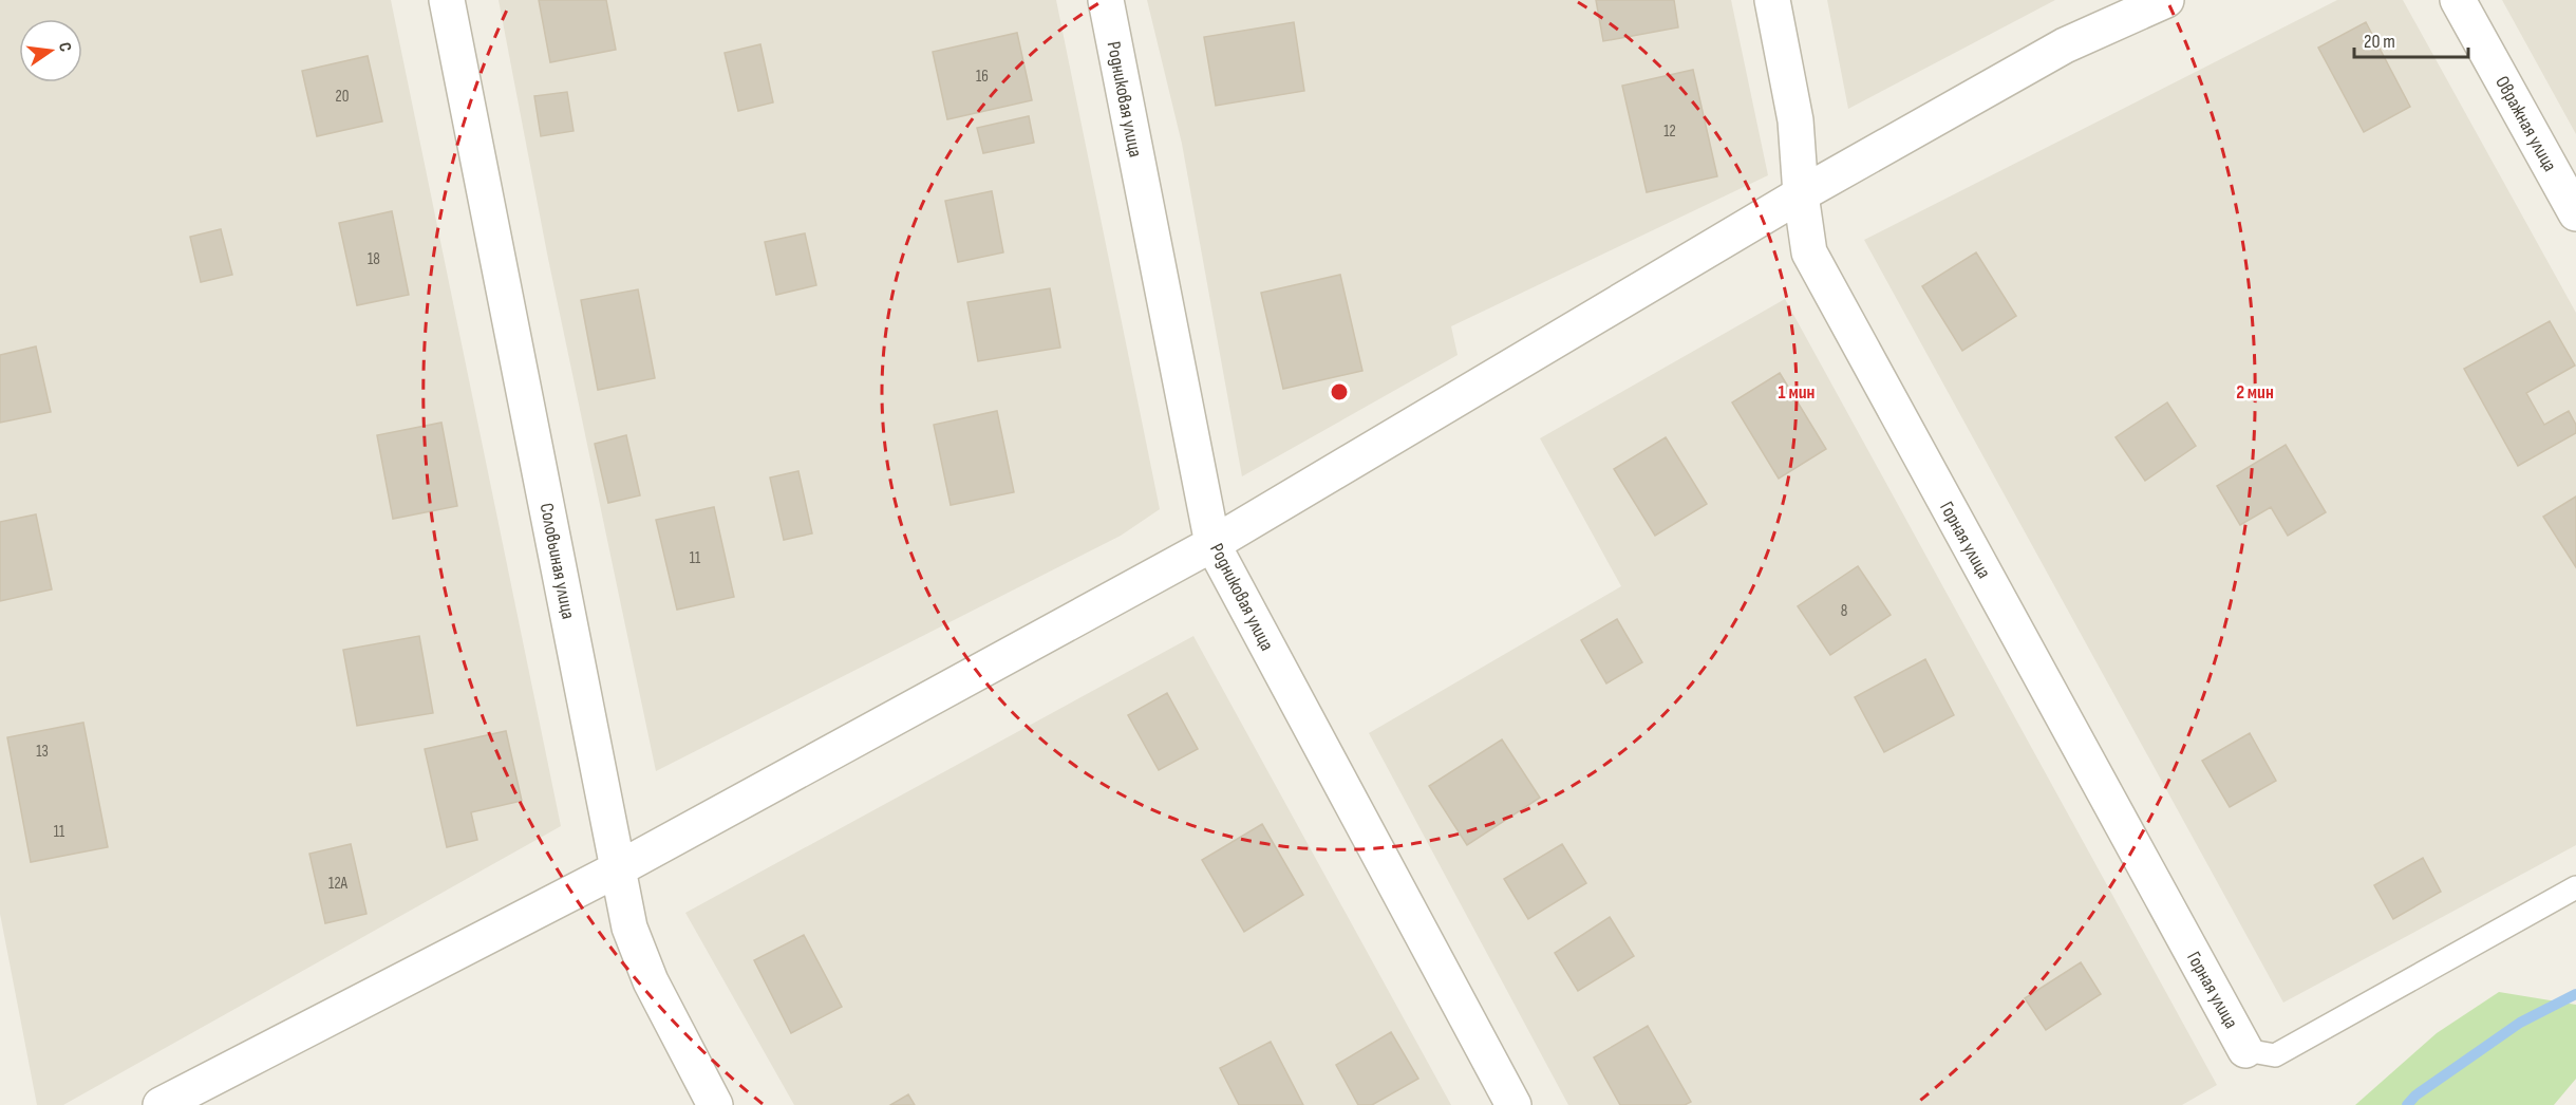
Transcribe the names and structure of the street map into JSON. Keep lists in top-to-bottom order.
{
  "streets": {
    "street": [
      "Родниковая улица",
      "Овражная улица",
      "Горная улица",
      "Соловьиная улица"
    ]
  },
  "house_numbers": [
    "16",
    "20",
    "12",
    "18",
    "11",
    "8",
    "13",
    "11",
    "12А"
  ],
  "scale_bar": "20 m",
  "north": "right",
  "rings": ["1 мин", "2 мин"]
}
